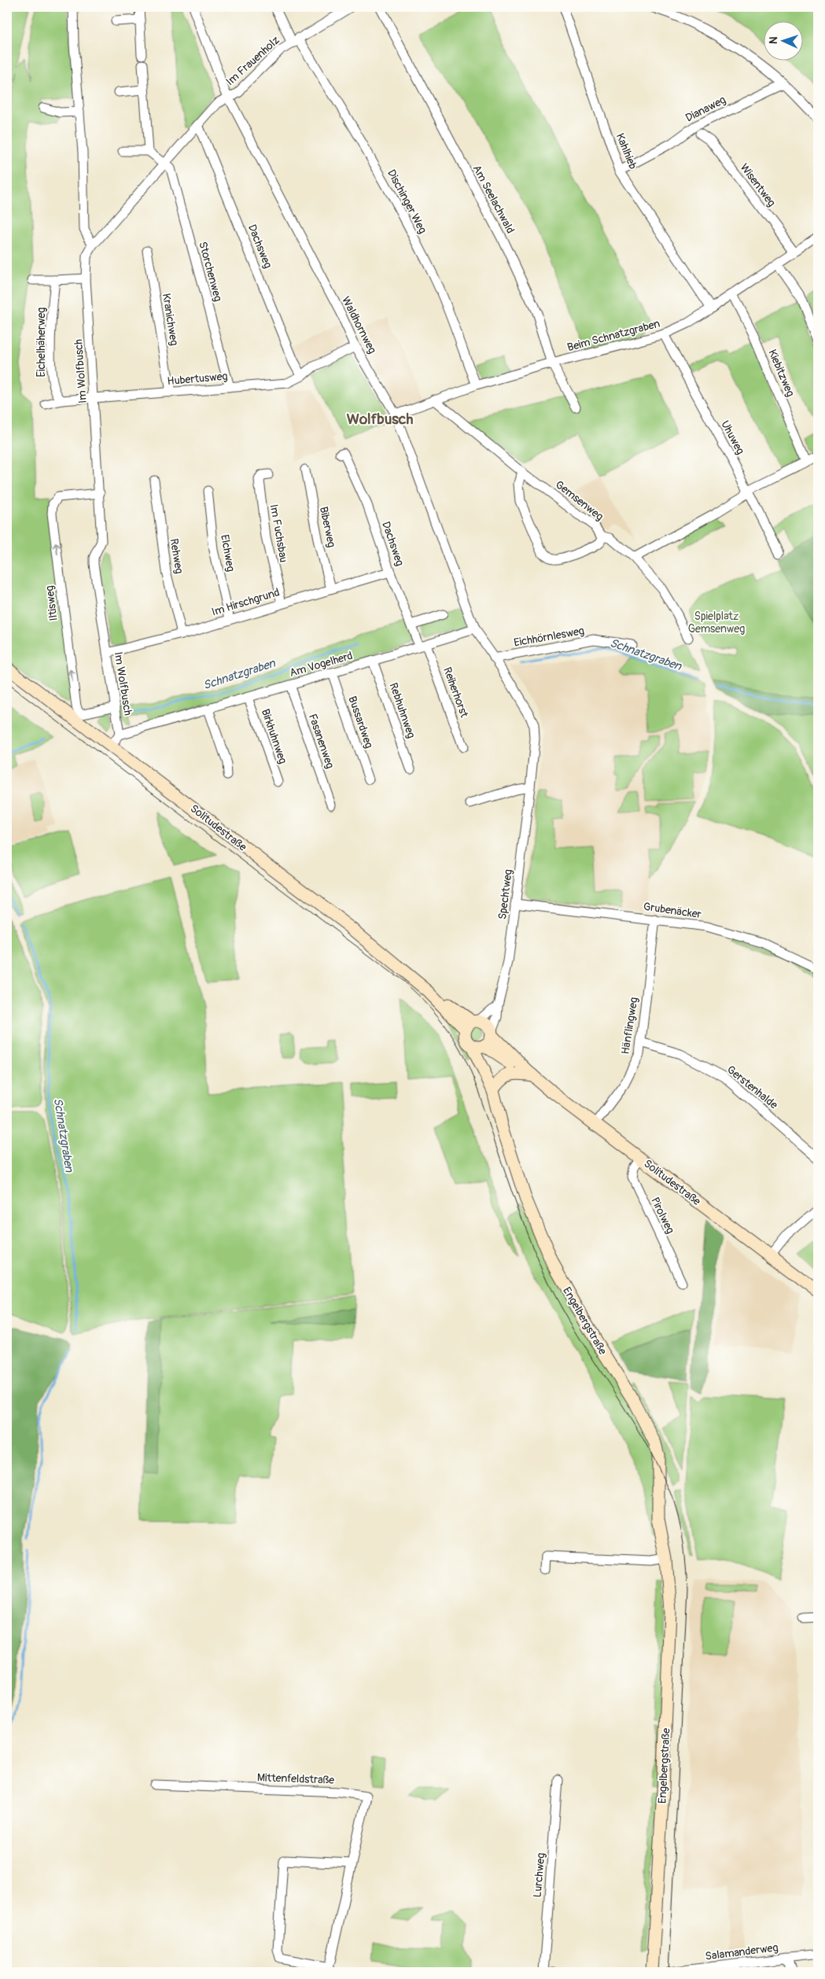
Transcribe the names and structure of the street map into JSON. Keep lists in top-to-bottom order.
{
  "streets": {
    "main road": ["Solitudestraße", "Engelbergstraße"],
    "street": [
      "Im Frauenholz",
      "Dianaweg",
      "Kahlhieb",
      "Wisentweg",
      "Am Seelachwald",
      "Dischinger Weg",
      "Dachsweg",
      "Storchenweg",
      "Kranichweg",
      "Waldhornweg",
      "Beim Schnatzgraben",
      "Eichelhäherweg",
      "Im Wolfbusch",
      "Kiebitzweg",
      "Hubertusweg",
      "Uhuweg",
      "Gemsenweg",
      "Biberweg",
      "Im Fuchsbau",
      "Elchweg",
      "Rehweg",
      "Im Hirschgrund",
      "Iltisweg",
      "Eichhörnlesweg",
      "Am Vogelherd",
      "Reiherhorst",
      "Rebhuhnweg",
      "Bussardweg",
      "Birkhuhnweg",
      "Fasanenweg",
      "Spechtweg",
      "Grubenäcker",
      "Hänflingweg",
      "Gerstenhalde",
      "Pirolweg",
      "Mittenfeldstraße",
      "Lurchweg",
      "Salamanderweg"
    ]
  },
  "crossings": [
    ["Im Frauenholz", "Dischinger Weg"],
    ["Im Frauenholz", "Dachsweg"],
    ["Im Frauenholz", "Storchenweg"],
    ["Im Frauenholz", "Waldhornweg"],
    ["Im Frauenholz", "Im Wolfbusch"],
    ["Dianaweg", "Kahlhieb"],
    ["Kahlhieb", "Beim Schnatzgraben"],
    ["Wisentweg", "Beim Schnatzgraben"],
    ["Am Seelachwald", "Beim Schnatzgraben"],
    ["Dischinger Weg", "Beim Schnatzgraben"],
    ["Dachsweg", "Hubertusweg"],
    ["Dachsweg", "Im Hirschgrund"],
    ["Dachsweg", "Am Vogelherd"],
    ["Dachsweg", "Reiherhorst"],
    ["Storchenweg", "Hubertusweg"],
    ["Kranichweg", "Hubertusweg"],
    ["Waldhornweg", "Beim Schnatzgraben"],
    ["Waldhornweg", "Hubertusweg"],
    ["Waldhornweg", "Eichhörnlesweg"],
    ["Waldhornweg", "Am Vogelherd"],
    ["Waldhornweg", "Spechtweg"],
    ["Beim Schnatzgraben", "Kiebitzweg"],
    ["Beim Schnatzgraben", "Uhuweg"],
    ["Beim Schnatzgraben", "Gemsenweg"],
    ["Im Wolfbusch", "Hubertusweg"],
    ["Im Wolfbusch", "Im Hirschgrund"],
    ["Im Wolfbusch", "Iltisweg"],
    ["Im Wolfbusch", "Am Vogelherd"],
    ["Biberweg", "Im Hirschgrund"],
    ["Im Fuchsbau", "Im Hirschgrund"],
    ["Elchweg", "Im Hirschgrund"],
    ["Rehweg", "Im Hirschgrund"],
    ["Eichhörnlesweg", "Spechtweg"],
    ["Am Vogelherd", "Reiherhorst"],
    ["Am Vogelherd", "Rebhuhnweg"],
    ["Am Vogelherd", "Bussardweg"],
    ["Am Vogelherd", "Birkhuhnweg"],
    ["Am Vogelherd", "Fasanenweg"],
    ["Solitudestraße", "Spechtweg"],
    ["Solitudestraße", "Hänflingweg"],
    ["Solitudestraße", "Pirolweg"],
    ["Solitudestraße", "Engelbergstraße"],
    ["Spechtweg", "Grubenäcker"],
    ["Spechtweg", "Engelbergstraße"],
    ["Grubenäcker", "Hänflingweg"],
    ["Hänflingweg", "Gerstenhalde"]
  ],
  "districts": ["Wolfbusch"],
  "water": ["Schnatzgraben"],
  "parks": ["Spielplatz Gemsenweg"],
  "north": "left"
}
